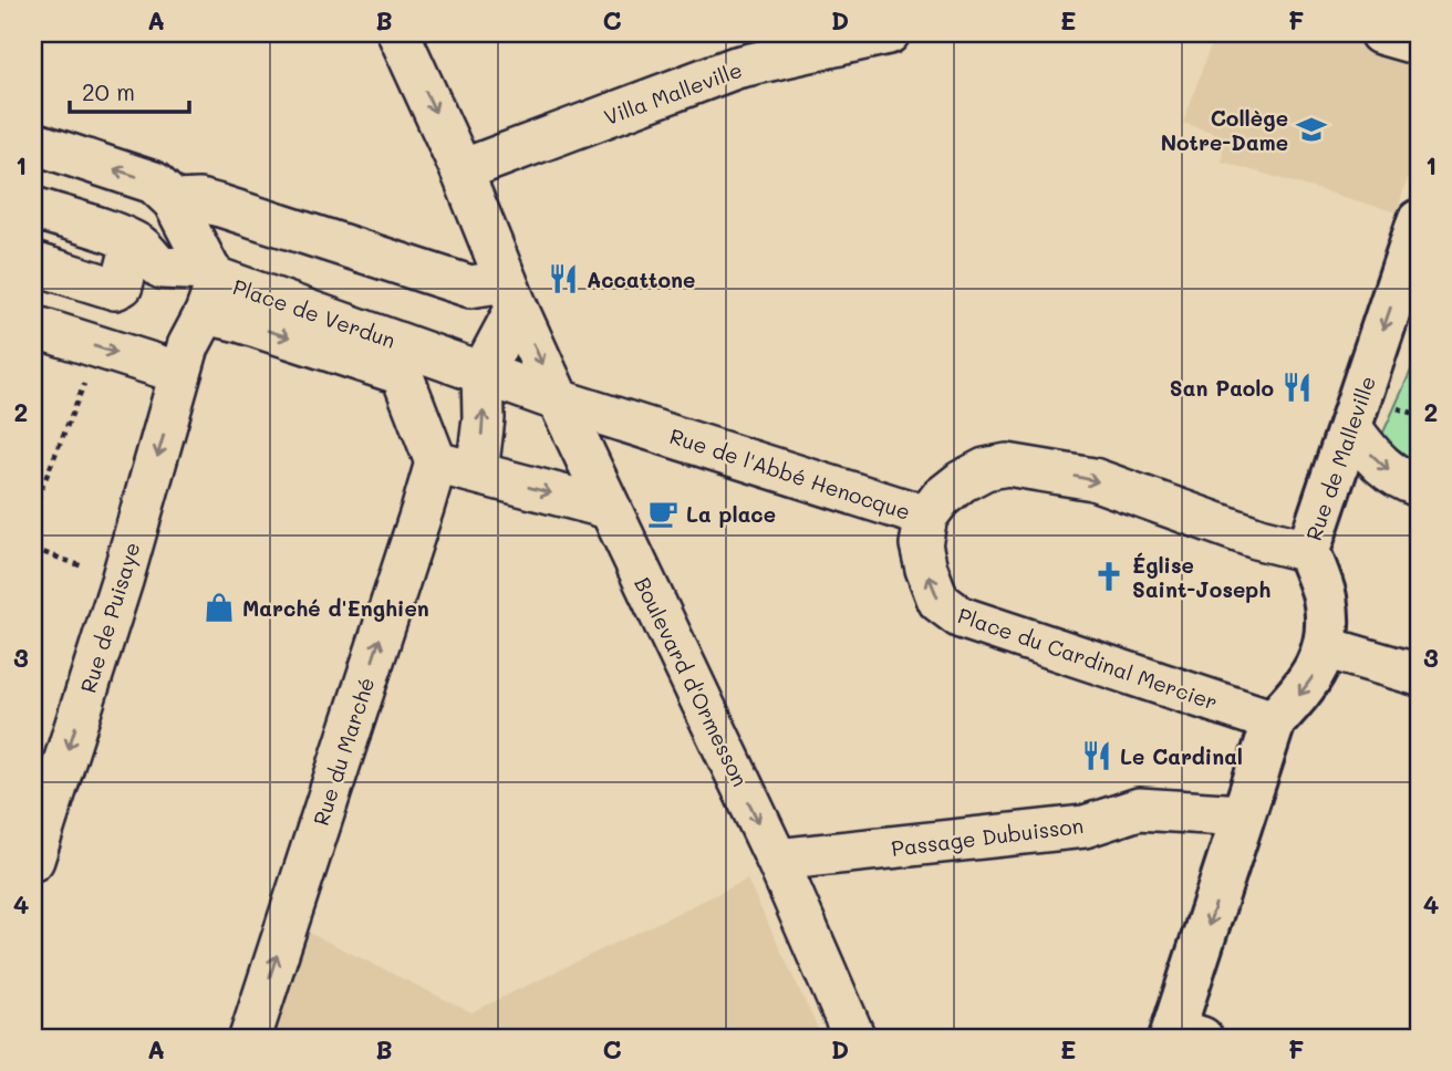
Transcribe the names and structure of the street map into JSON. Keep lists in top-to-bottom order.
{
  "streets": {
    "main road": ["Rue de Malleville"],
    "street": [
      "Villa Malleville",
      "Place de Verdun",
      "Rue de l'Abbé Henocque",
      "Rue de Puisaye",
      "Place du Cardinal Mercier",
      "Boulevard d'Ormesson",
      "Rue du Marché",
      "Passage Dubuisson"
    ]
  },
  "crossings": [
    ["Villa Malleville", "Boulevard d'Ormesson"],
    ["Place de Verdun", "Rue de Puisaye"],
    ["Place de Verdun", "Rue du Marché"],
    ["Rue de Malleville", "Place du Cardinal Mercier"],
    ["Rue de Malleville", "Passage Dubuisson"],
    ["Rue de l'Abbé Henocque", "Place du Cardinal Mercier"],
    ["Rue de l'Abbé Henocque", "Boulevard d'Ormesson"],
    ["Boulevard d'Ormesson", "Passage Dubuisson"]
  ],
  "one_way": [
    "Rue de Malleville",
    "Rue de Puisaye",
    "Place du Cardinal Mercier",
    "Boulevard d'Ormesson",
    "Rue du Marché"
  ],
  "places": {
    "school or university": ["Collège Notre-Dame"],
    "restaurant": ["Accattone", "San Paolo", "Le Cardinal"],
    "cafe": ["La place"],
    "church": ["Église Saint-Joseph"],
    "shop": ["Marché d'Enghien"]
  },
  "scale_bar": "20 m",
  "grid": {
    "columns": [
      "A",
      "B",
      "C",
      "D",
      "E",
      "F"
    ],
    "rows": [
      "1",
      "2",
      "3",
      "4"
    ]
  }
}
